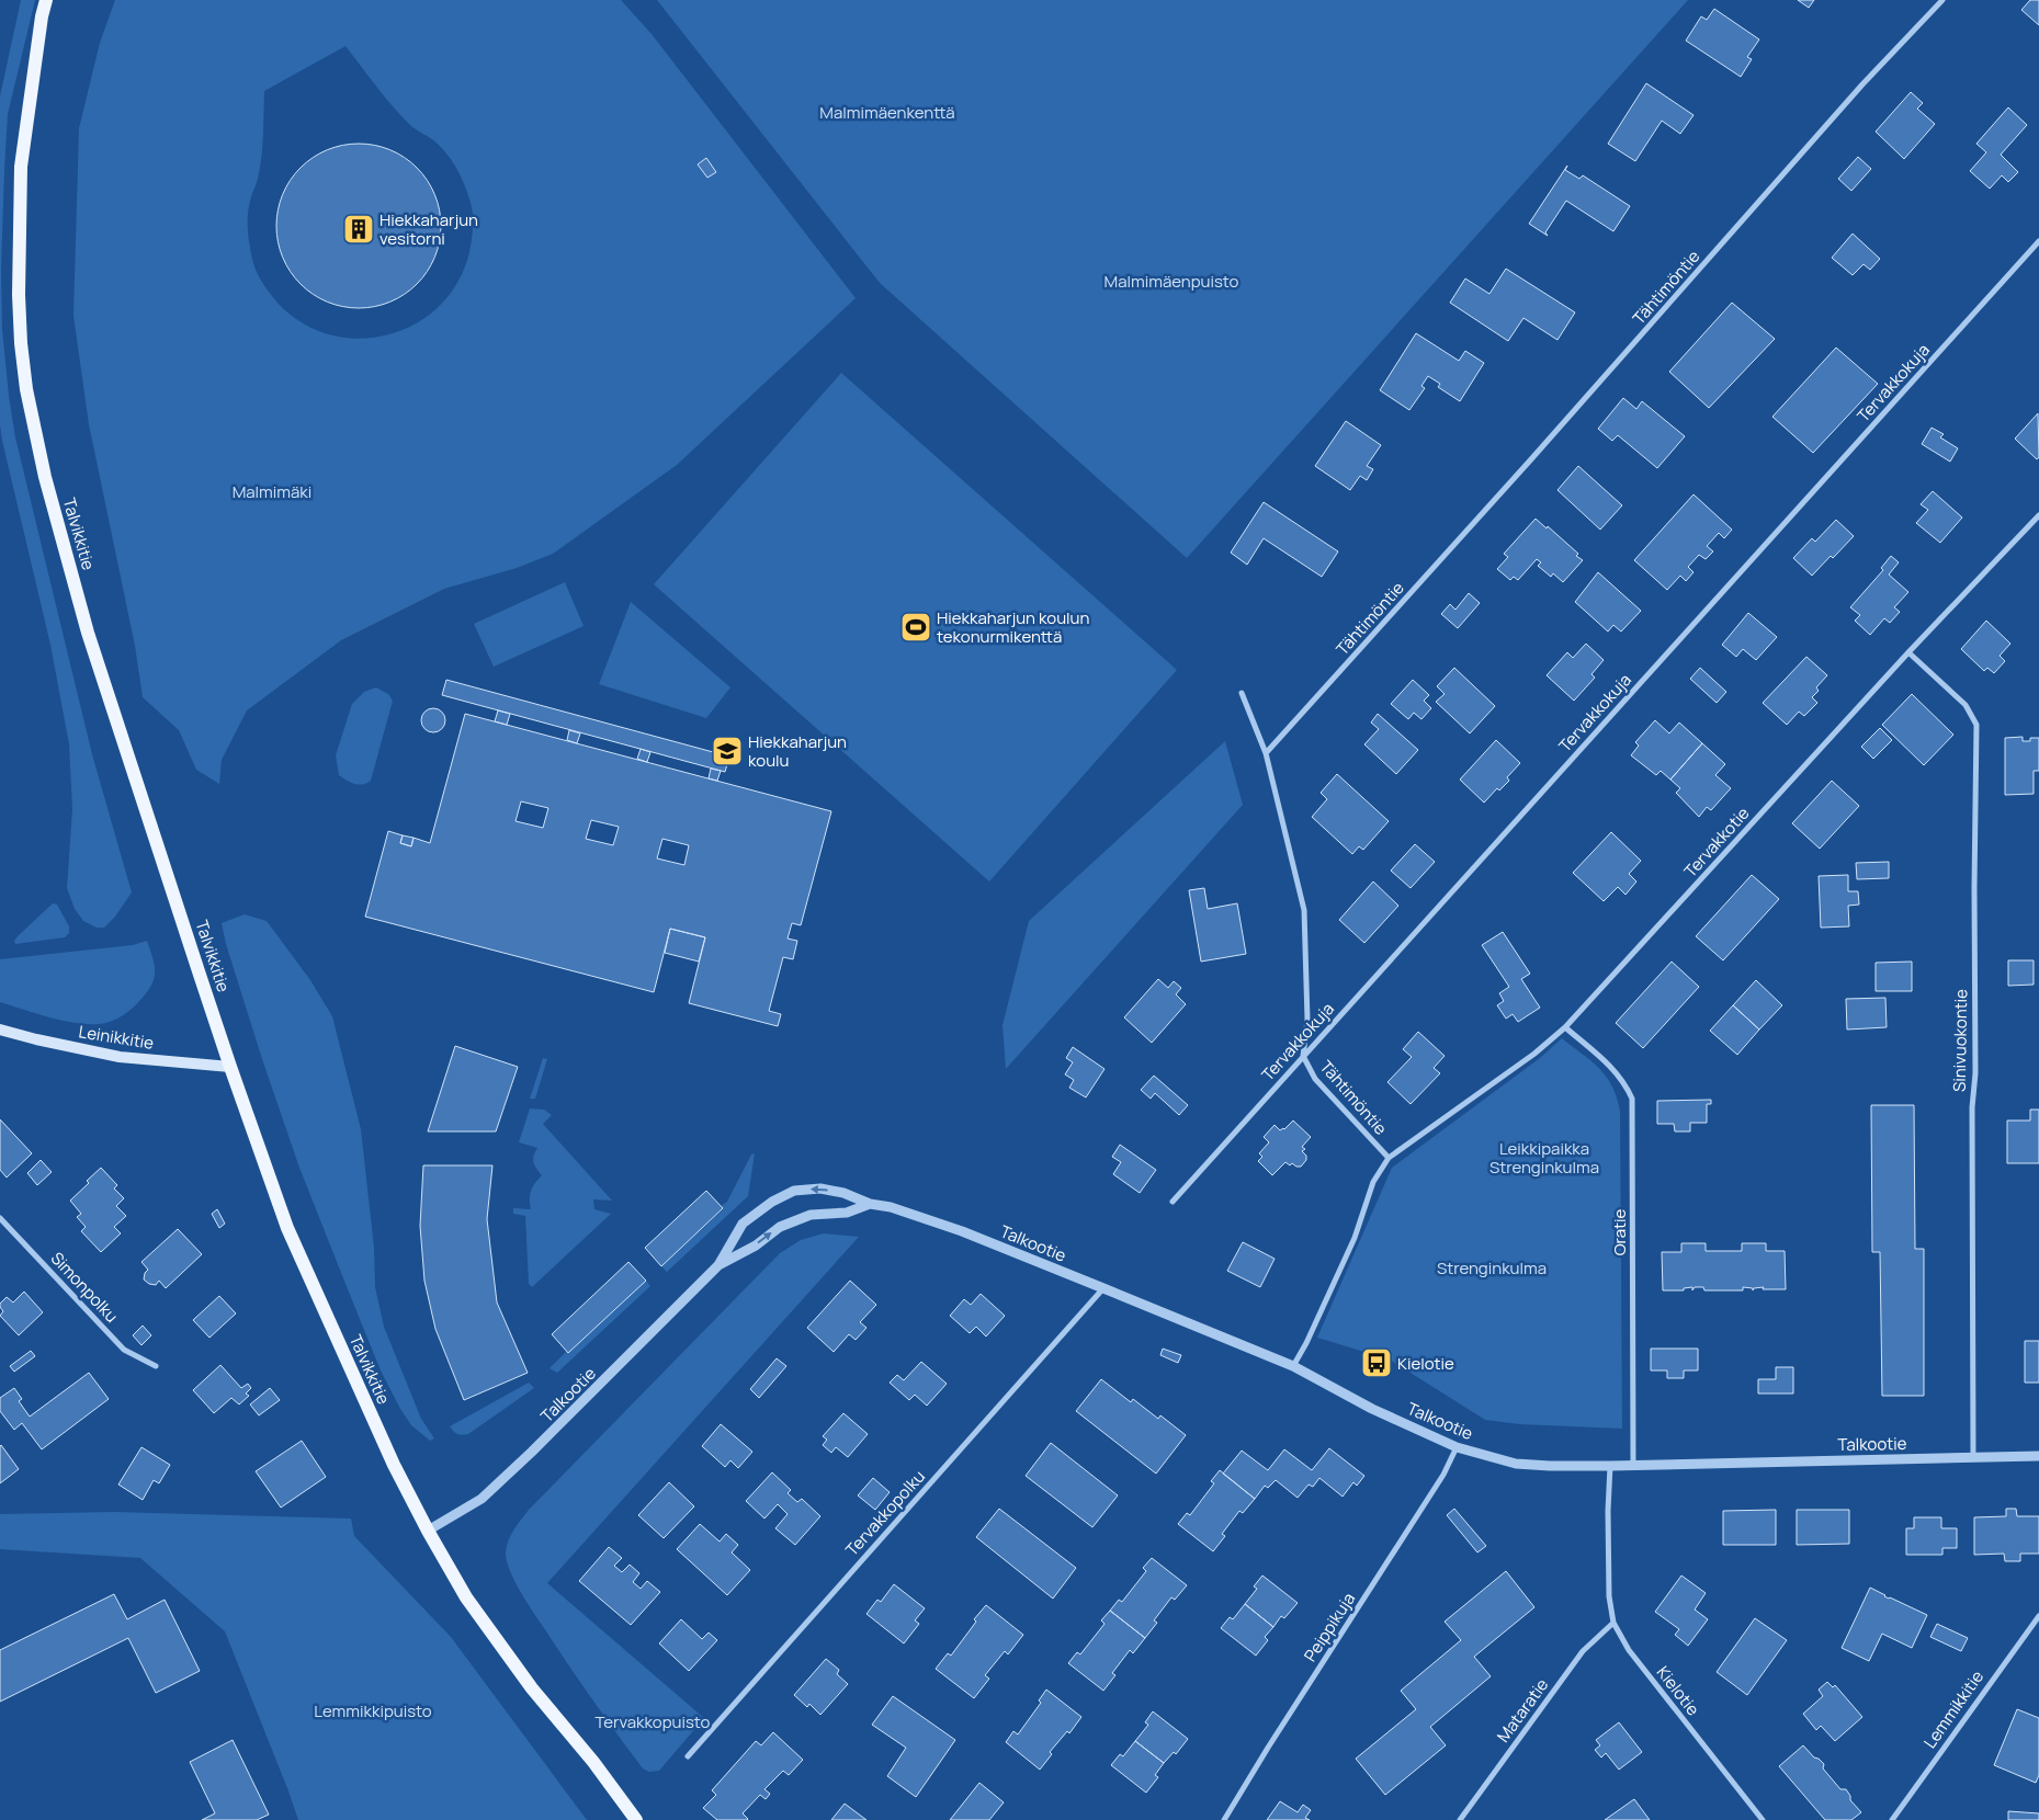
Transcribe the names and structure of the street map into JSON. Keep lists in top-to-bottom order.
{
  "streets": {
    "main road": ["Talvikkitie", "Leinikkitie"],
    "street": [
      "Tähtimöntie",
      "Tervakkokuja",
      "Tervakkotie",
      "Sinivuokontie",
      "Oratie",
      "Talkootie",
      "Simonpolku",
      "Tervakkopolku",
      "Peippikuja",
      "Kielotie",
      "Lemmikkitie",
      "Mataratie"
    ]
  },
  "crossings": [
    ["Tähtimöntie", "Tervakkokuja"],
    ["Tähtimöntie", "Tervakkotie"],
    ["Tähtimöntie", "Talkootie"],
    ["Talvikkitie", "Leinikkitie"],
    ["Talvikkitie", "Talkootie"],
    ["Tervakkotie", "Sinivuokontie"],
    ["Tervakkotie", "Oratie"],
    ["Sinivuokontie", "Talkootie"],
    ["Oratie", "Talkootie"],
    ["Talkootie", "Tervakkopolku"],
    ["Talkootie", "Peippikuja"],
    ["Talkootie", "Kielotie"],
    ["Kielotie", "Mataratie"]
  ],
  "parks": [
    "Malmimäenkenttä",
    "Malmimäenpuisto",
    "Malmimäki",
    "Leikkipaikka Strenginkulma",
    "Strenginkulma",
    "Lemmikkipuisto",
    "Tervakkopuisto"
  ],
  "places": {
    "building": ["Hiekkaharjun vesitorni"],
    "sports": ["Hiekkaharjun koulun tekonurmikenttä"],
    "school or university": ["Hiekkaharjun koulu"],
    "bus stop": ["Kielotie"]
  }
}
